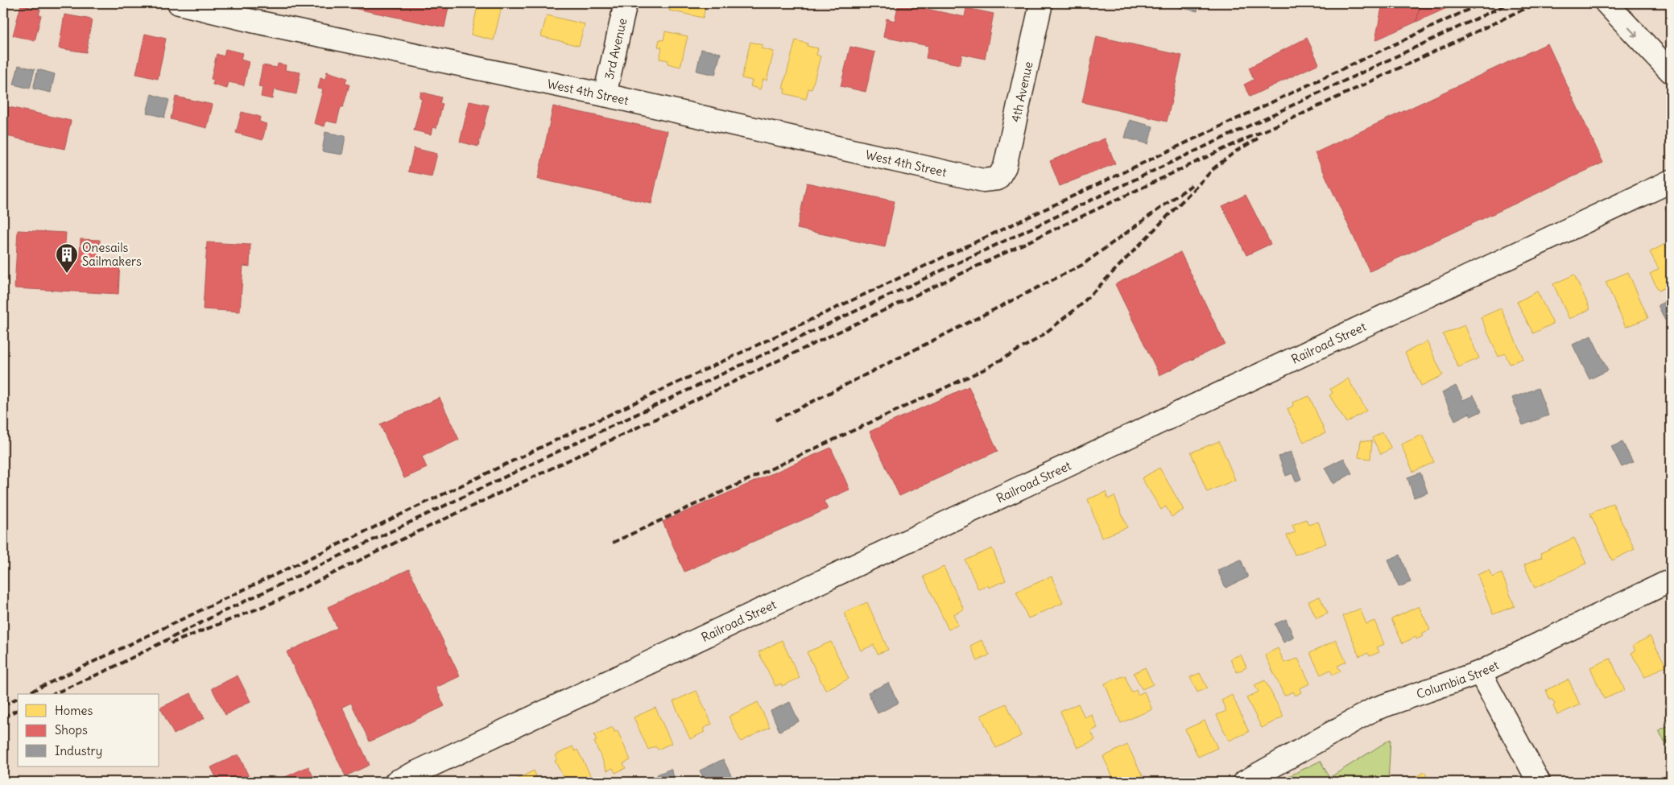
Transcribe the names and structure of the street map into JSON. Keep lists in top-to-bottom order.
{
  "streets": {
    "street": [
      "3rd Avenue",
      "West 4th Street",
      "4th Avenue",
      "Railroad Street",
      "Columbia Street"
    ]
  },
  "crossings": [
    ["3rd Avenue", "West 4th Street"],
    ["West 4th Street", "4th Avenue"]
  ],
  "places": {
    "building": ["Onesails Sailmakers"]
  },
  "legend": ["Homes", "Shops", "Industry"]
}
